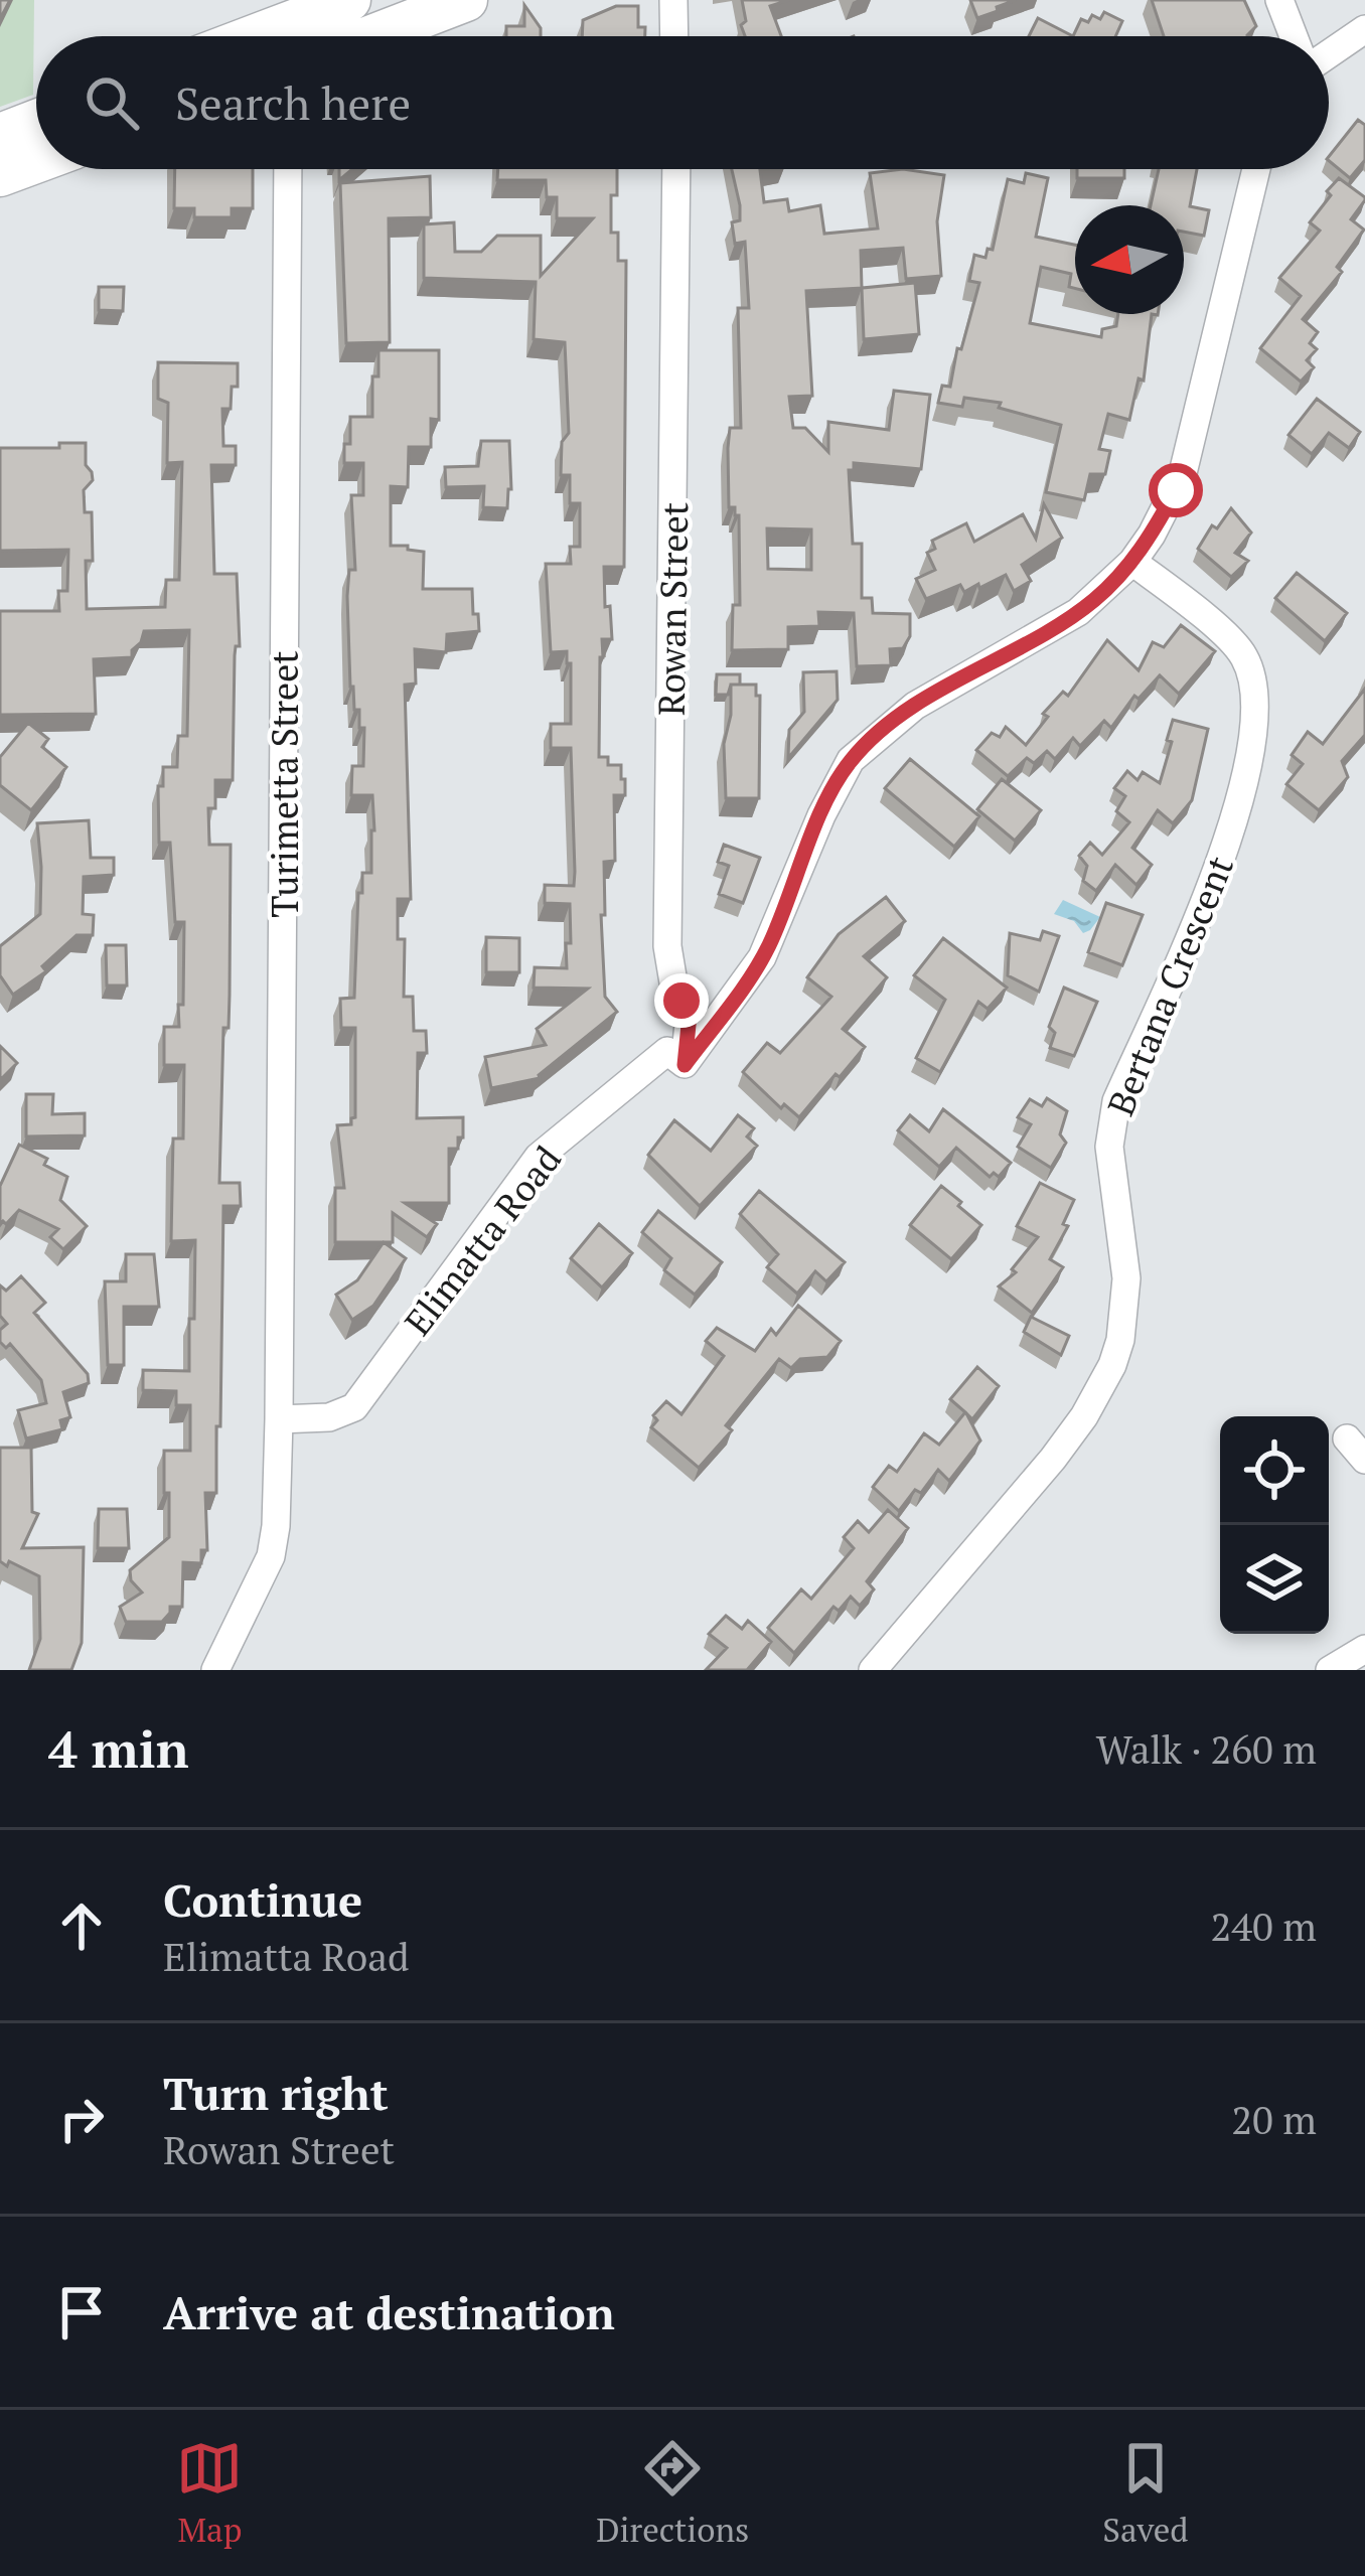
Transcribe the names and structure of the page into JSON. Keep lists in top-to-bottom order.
{
  "streets": {
    "street": [
      "Rowan Street",
      "Turimetta Street",
      "Bertana Crescent",
      "Elimatta Road"
    ]
  },
  "crossings": [
    ["Rowan Street", "Elimatta Road"],
    ["Turimetta Street", "Elimatta Road"]
  ],
  "north": "left",
  "page": {
    "search": "Search here",
    "heading": ["4 min", "Walk · 260 m"],
    "list": [
      ["Continue", "Elimatta Road", "240 m"],
      ["Turn right", "Rowan Street", "20 m"],
      "Arrive at destination"
    ],
    "nav": ["Map", "Directions", "Saved"]
  }
}
